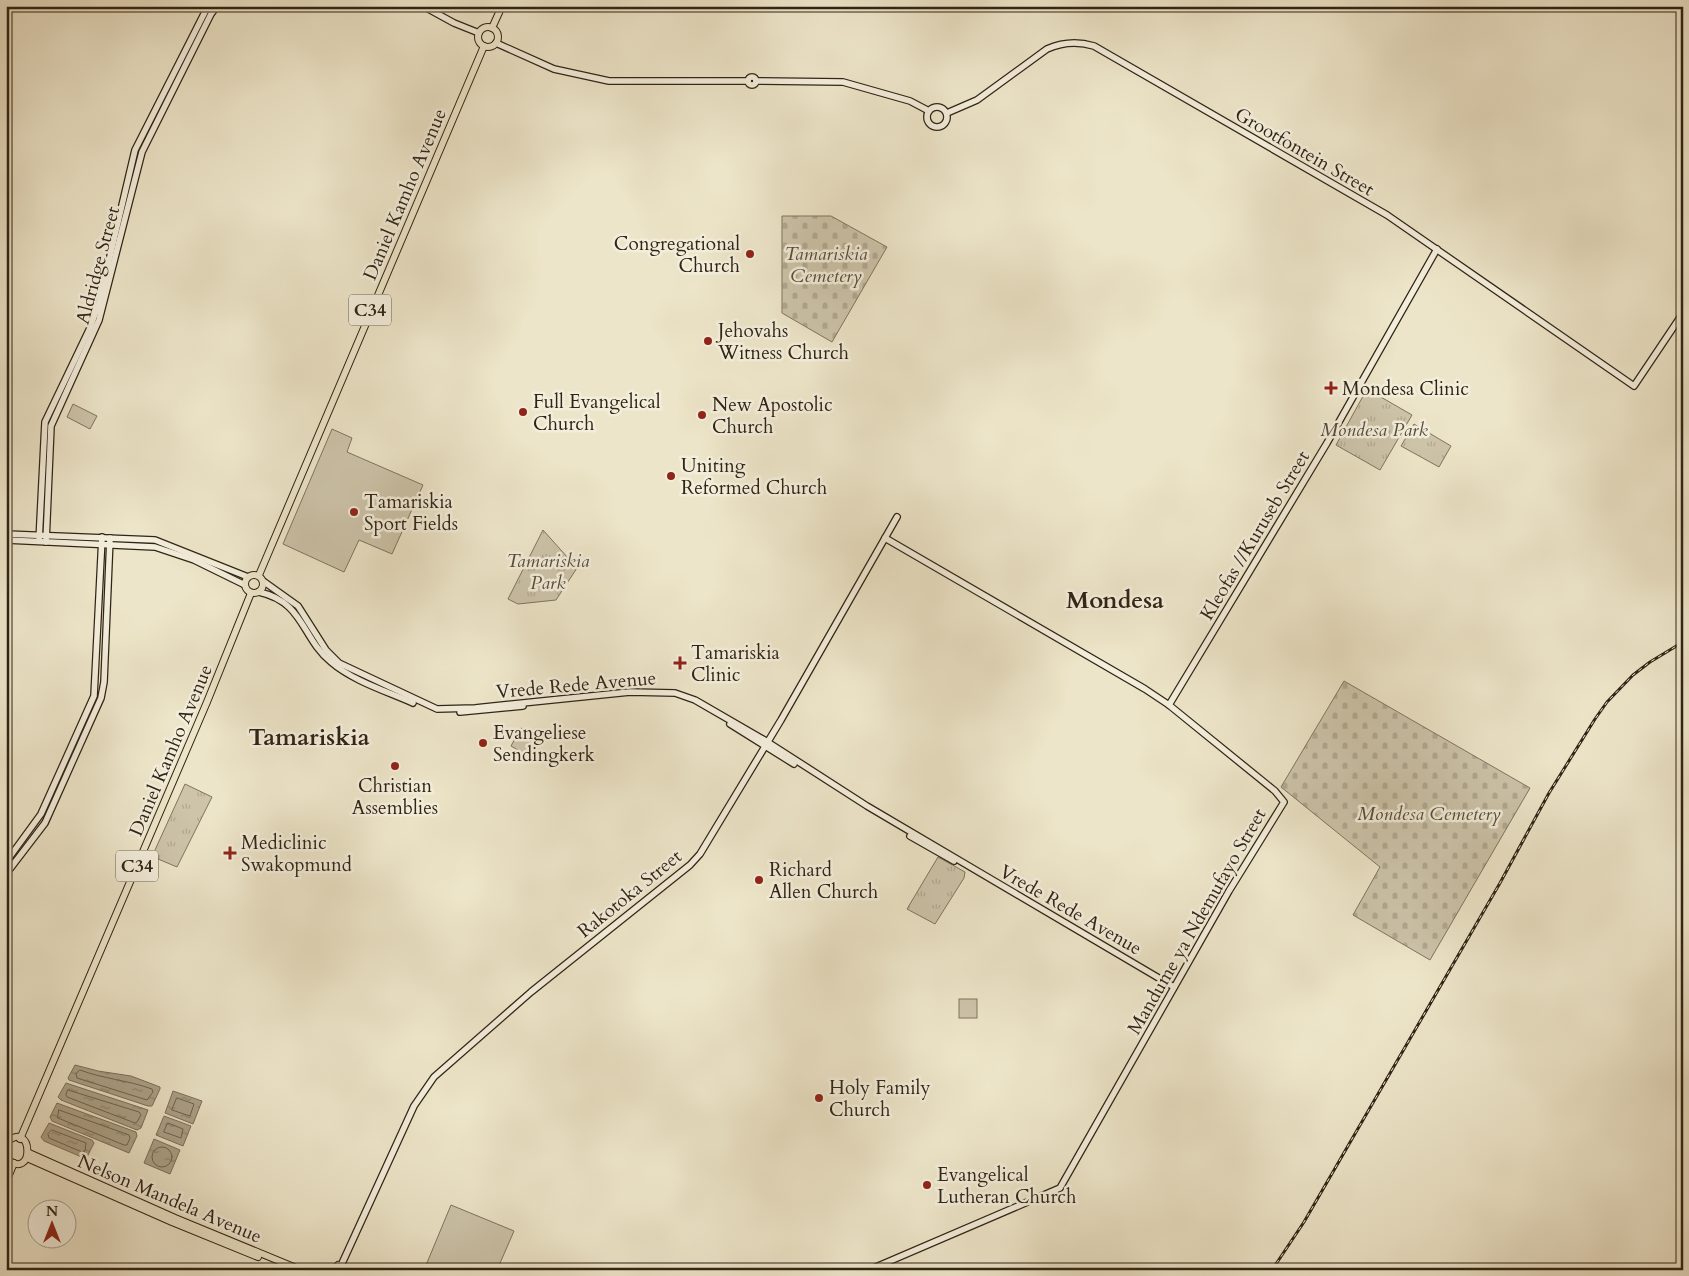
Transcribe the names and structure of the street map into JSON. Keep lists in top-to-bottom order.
{
  "streets": {
    "main road": ["Daniel Kamho Avenue", "C34", "Nelson Mandela Avenue"],
    "street": [
      "Grootfontein Street",
      "Aldridge Street",
      "Kleofas //Kuruseb Street",
      "Vrede Rede Avenue",
      "Rakotoka Street",
      "Mandume ya Ndemufayo Street"
    ]
  },
  "crossings": [
    ["Grootfontein Street", "Kleofas //Kuruseb Street"],
    ["Daniel Kamho Avenue", "Vrede Rede Avenue"],
    ["Kleofas //Kuruseb Street", "Mandume ya Ndemufayo Street"],
    ["Vrede Rede Avenue", "Rakotoka Street"],
    ["Vrede Rede Avenue", "Mandume ya Ndemufayo Street"],
    ["Rakotoka Street", "Mandume ya Ndemufayo Street"]
  ],
  "districts": ["Mondesa", "Tamariskia"],
  "parks": [
    "Tamariskia Cemetery",
    "Mondesa Park",
    "Tamariskia Park",
    "Mondesa Cemetery"
  ],
  "places": {
    "other": [
      "Congregational Church",
      "Jehovahs Witness Church",
      "Full Evangelical Church",
      "New Apostolic Church",
      "Uniting Reformed Church",
      "Tamariskia Sport Fields",
      "Evangeliese Sendingkerk",
      "Christian Assemblies",
      "Richard Allen Church",
      "Holy Family Church",
      "Evangelical Lutheran Church"
    ],
    "health": ["Mondesa Clinic", "Tamariskia Clinic", "Mediclinic Swakopmund"]
  },
  "north": "top"
}
